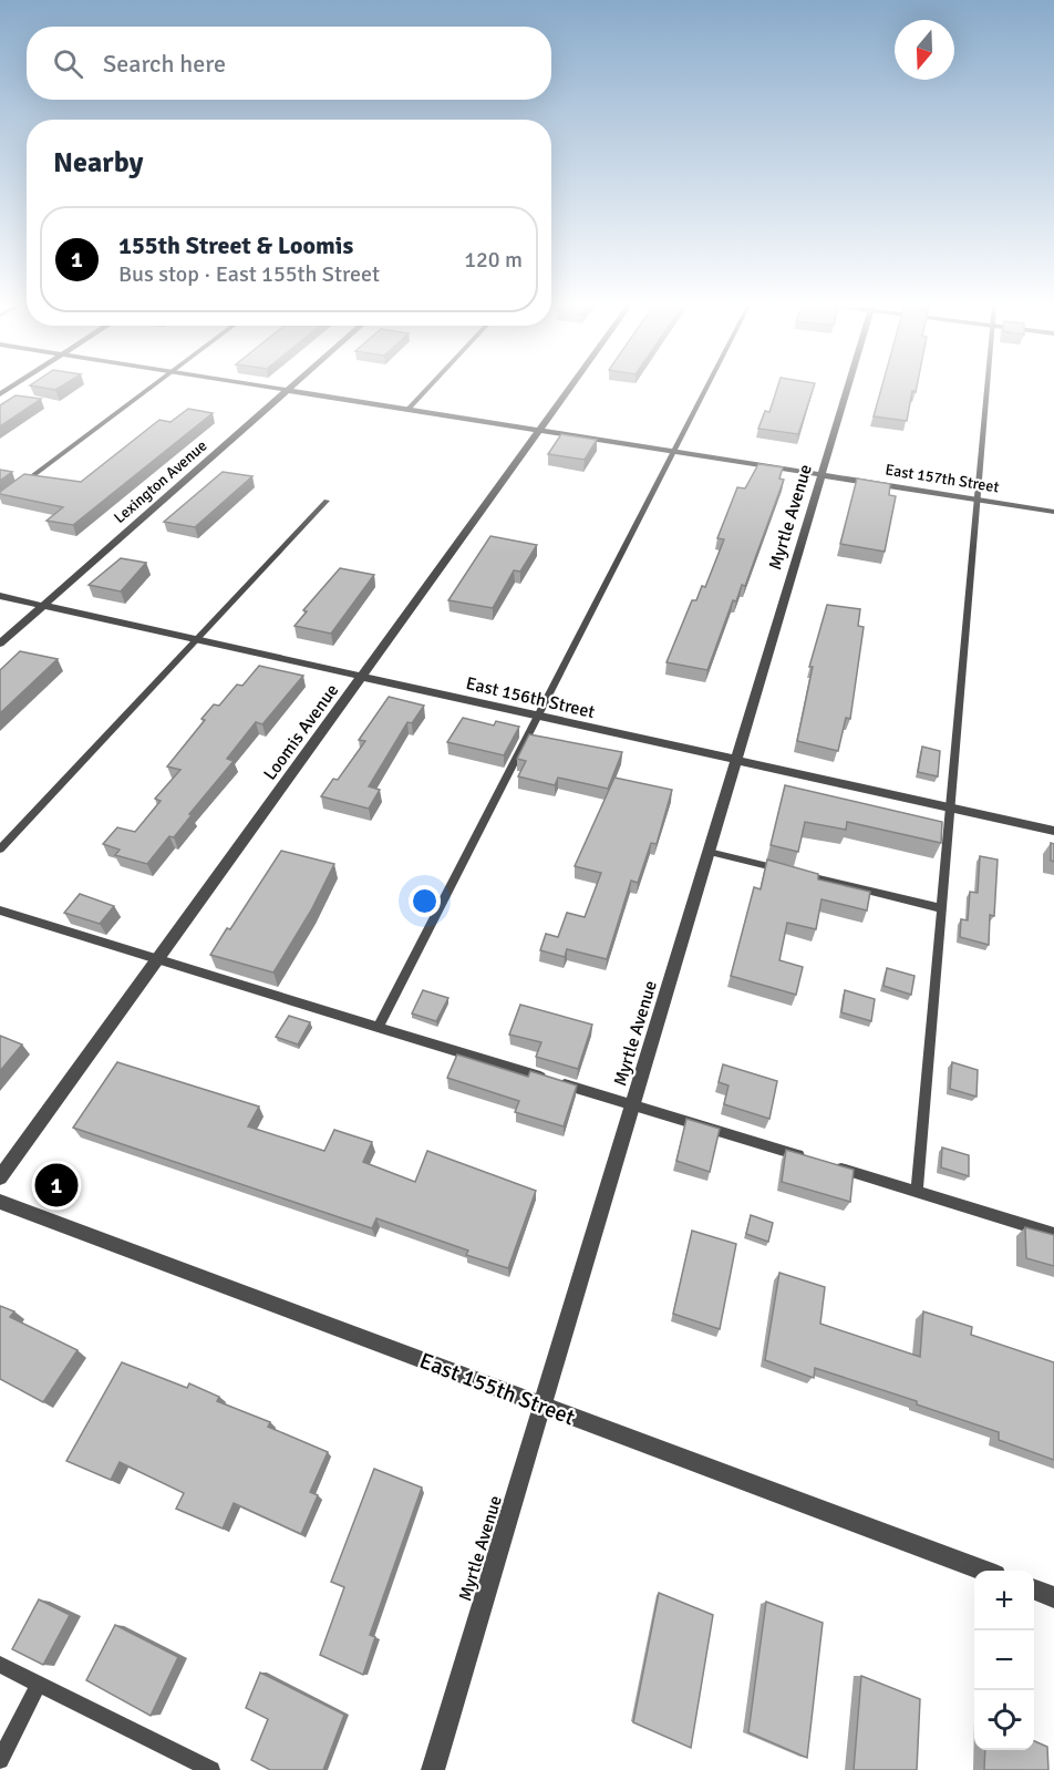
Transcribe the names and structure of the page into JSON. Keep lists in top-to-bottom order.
{
  "streets": {
    "street": [
      "East 157th Street",
      "Lexington Avenue",
      "Myrtle Avenue",
      "East 156th Street",
      "Loomis Avenue",
      "East 155th Street"
    ]
  },
  "crossings": [
    ["East 157th Street", "Lexington Avenue"],
    ["East 157th Street", "Myrtle Avenue"],
    ["East 157th Street", "Loomis Avenue"],
    ["Lexington Avenue", "East 156th Street"],
    ["Myrtle Avenue", "East 156th Street"],
    ["Myrtle Avenue", "East 155th Street"],
    ["East 156th Street", "Loomis Avenue"]
  ],
  "north": "bottom",
  "page": {
    "search": "Search here",
    "heading": "Nearby",
    "list": [
      {
        "mark": "1",
        "name": "155th Street & Loomis",
        "note": "Bus stop · East 155th Street",
        "value": "120 m"
      }
    ],
    "pins": "1",
    "map_buttons": ["+", "−"]
  }
}
